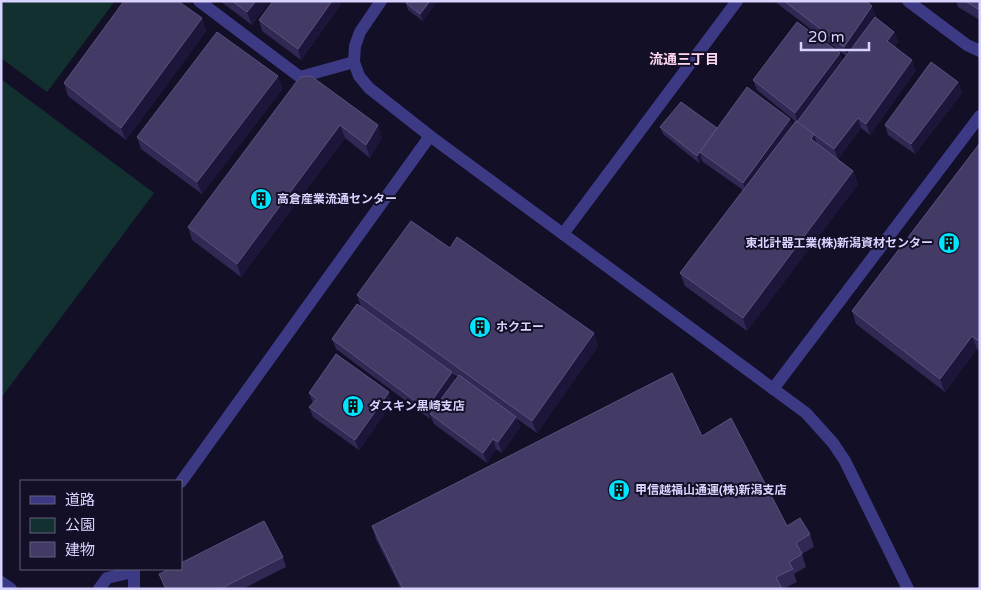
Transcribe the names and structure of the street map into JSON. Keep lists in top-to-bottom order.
{
  "districts": ["流通三丁目"],
  "places": {
    "building": [
      "高倉産業流通センター",
      "東北計器工業(株)新潟資材センター",
      "ホクエー",
      "ダスキン黒崎支店",
      "甲信越福山通運(株)新潟支店"
    ]
  },
  "legend": ["道路", "公園", "建物"],
  "scale_bar": "20 m"
}
